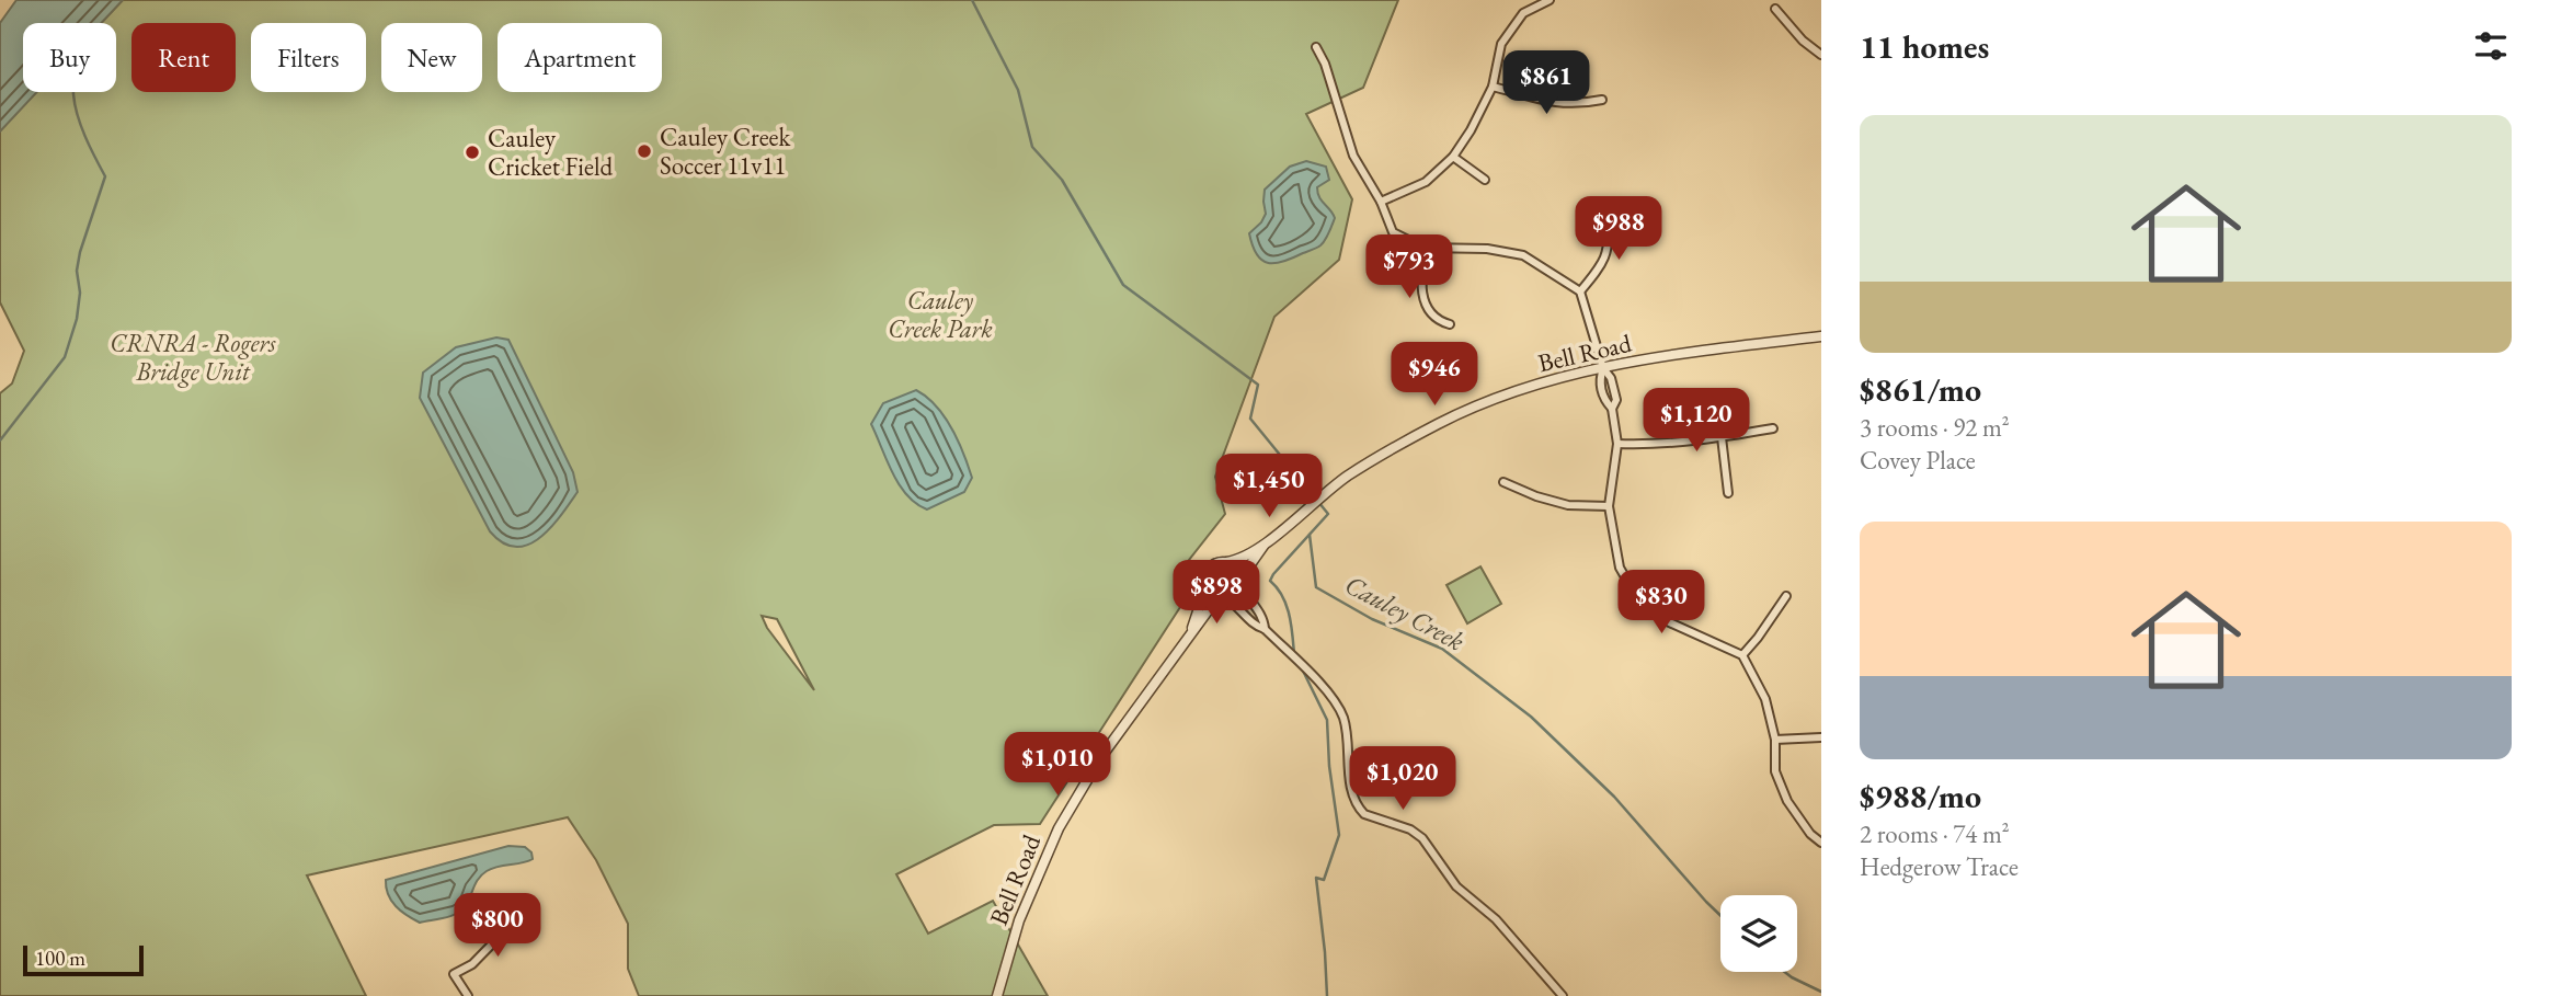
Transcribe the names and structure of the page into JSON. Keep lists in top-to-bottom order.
{
  "streets": {
    "street": ["Bell Road"]
  },
  "water": ["Cauley Creek"],
  "parks": ["Cauley Creek Park", "CRNRA - Rogers Bridge Unit"],
  "places": ["Cauley Creek Soccer 11v11", "Cauley Cricket Field"],
  "scale_bar": "100 m",
  "page": {
    "heading": "11 homes",
    "chip": [
      "Buy",
      "Rent",
      "Filters",
      "New",
      "Apartment"
    ],
    "price": [
      "$861",
      "$988",
      "$793",
      "$946",
      "$1,120",
      "$1,450",
      "$898",
      "$830",
      "$1,010",
      "$1,020",
      "$800"
    ],
    "list": [
      {
        "name": "$861/mo",
        "note": "3 rooms · 92 m² · Covey Place"
      },
      {
        "name": "$988/mo",
        "note": "2 rooms · 74 m² · Hedgerow Trace"
      }
    ],
    "scale": "100 m"
  }
}
